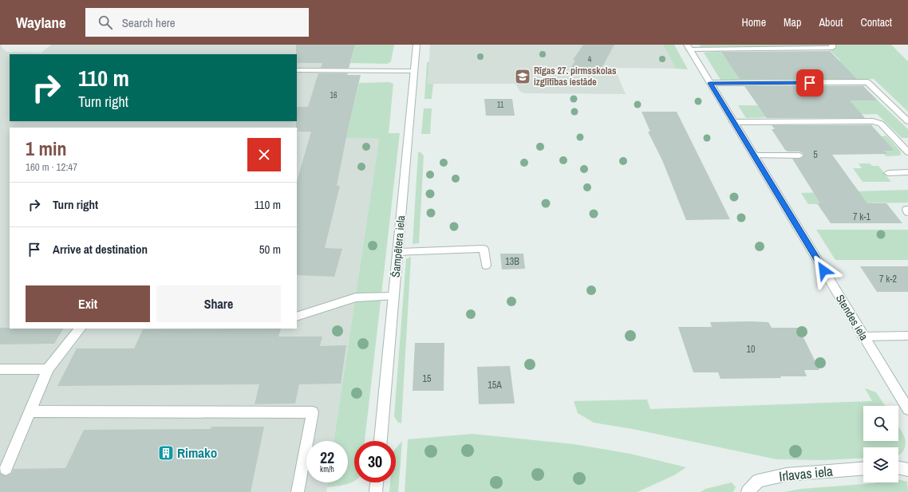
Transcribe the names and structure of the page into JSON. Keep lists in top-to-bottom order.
{
  "streets": {
    "street": ["Šampētera iela", "Stendes iela", "Irlavas iela"]
  },
  "places": {
    "school or university": ["Rīgas 27. pirmsskolas izglītības iestāde"],
    "building": ["Rimako"]
  },
  "house_numbers": [
    "4",
    "16",
    "11",
    "5",
    "7 k-1",
    "13B",
    "7 k-2",
    "10",
    "15",
    "15A"
  ],
  "page": {
    "header": "Waylane",
    "search": "Search here",
    "nav": [
      "Home",
      "Map",
      "About",
      "Contact"
    ],
    "turn": ["110 m", "Turn right"],
    "heading": ["1 min", "160 m · 12:47"],
    "list": [
      {
        "name": "Turn right",
        "value": "110 m"
      },
      {
        "name": "Arrive at destination",
        "value": "50 m"
      }
    ],
    "buttons": ["Exit", "Share"],
    "speed": "22 km/h",
    "limit": "30"
  }
}
